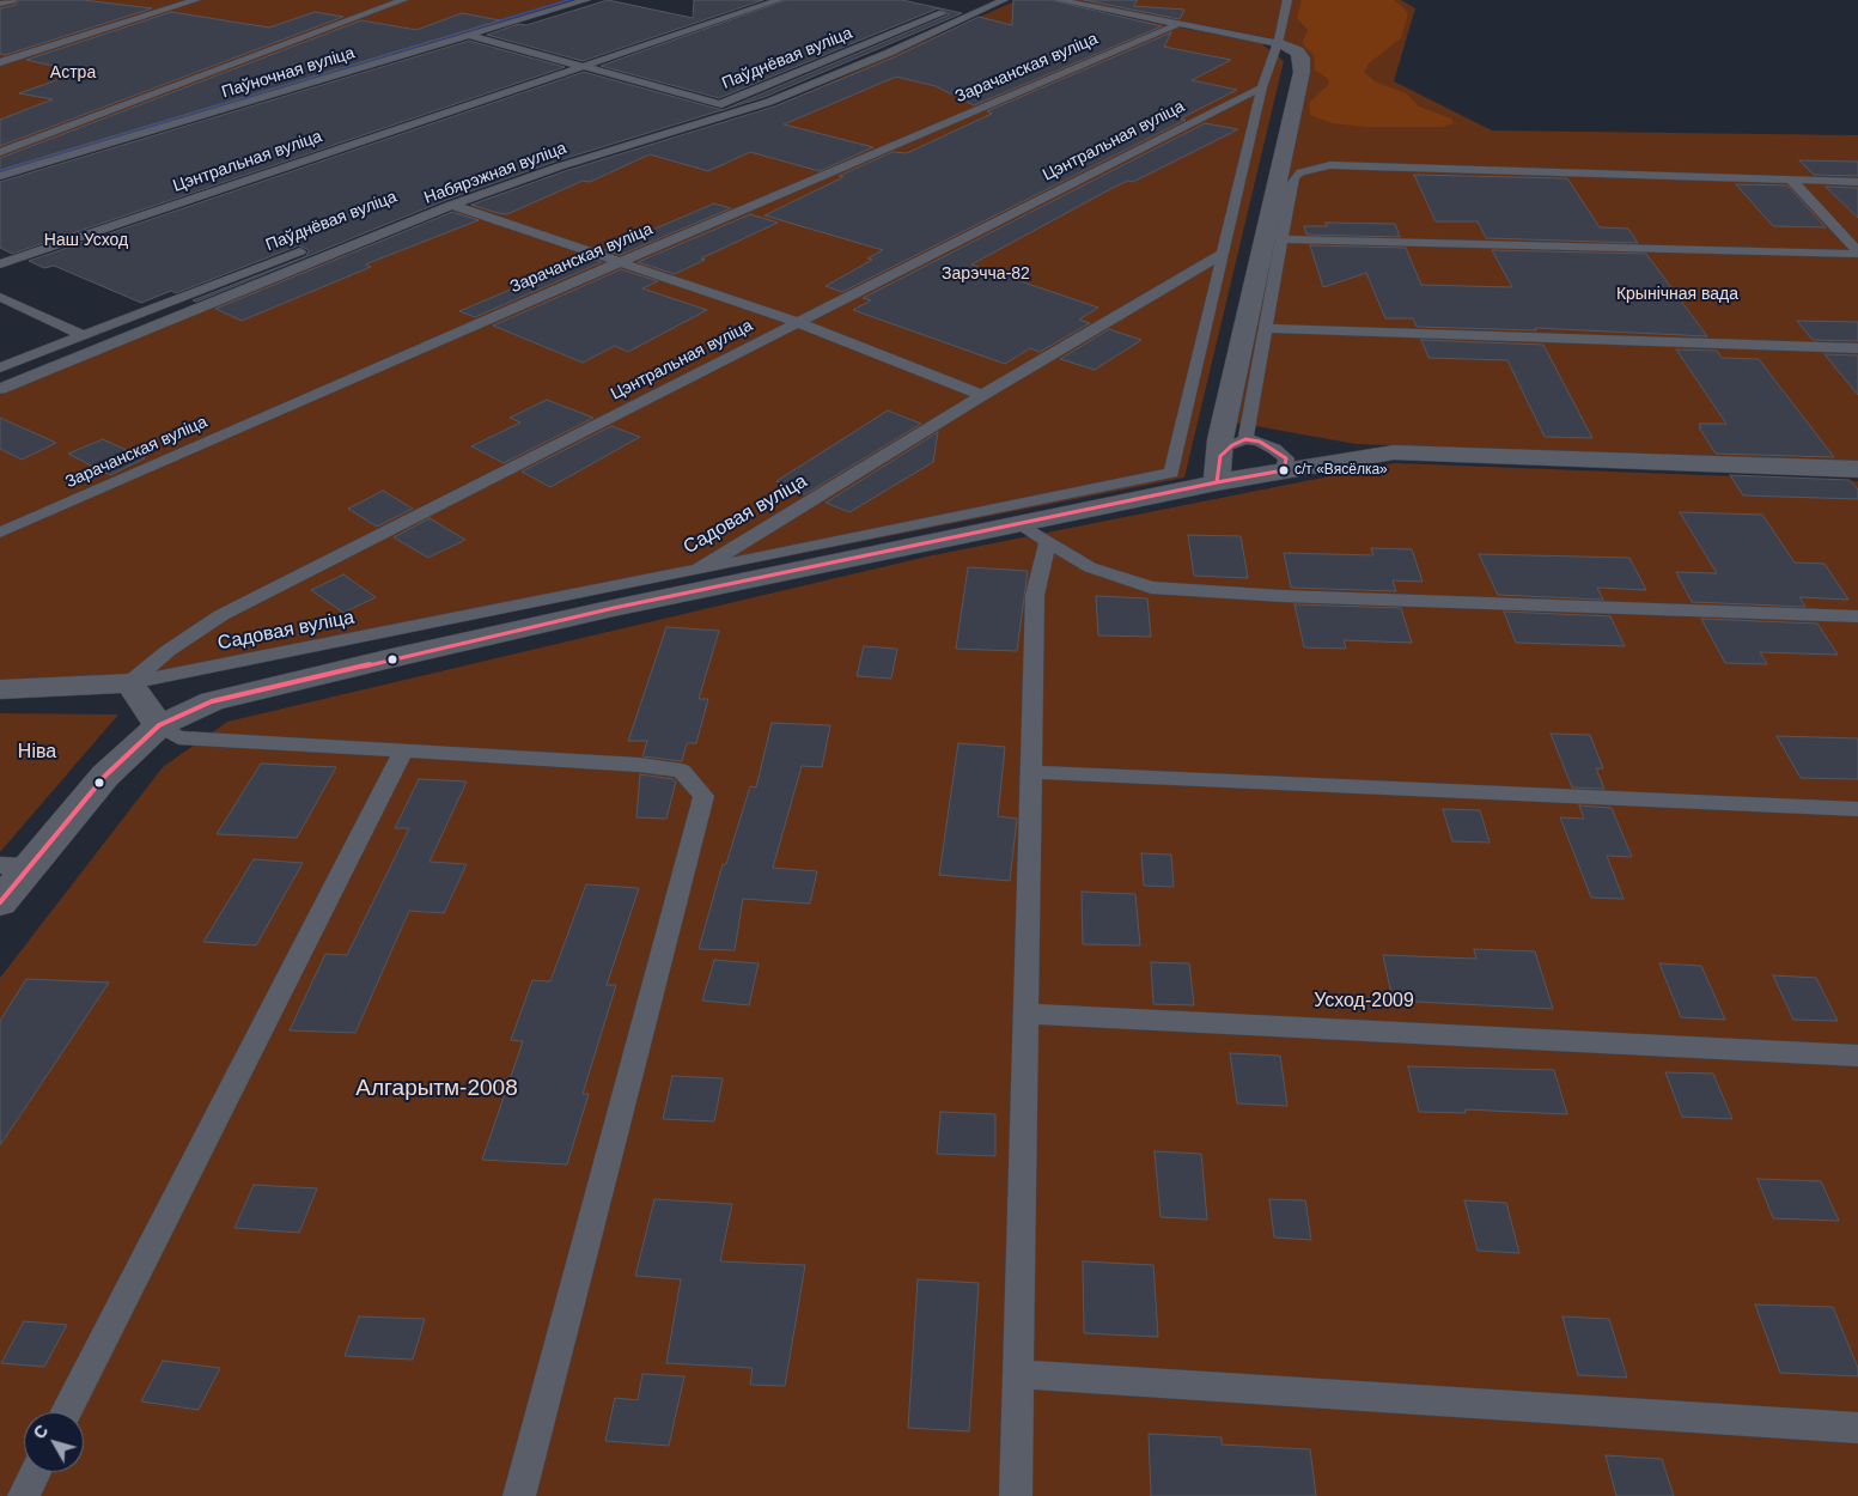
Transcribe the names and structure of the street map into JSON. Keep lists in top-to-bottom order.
{
  "streets": {
    "lane": [
      "Паўднёвая вуліца",
      "Зарачанская вуліца",
      "Паўночная вуліца",
      "Цэнтральная вуліца",
      "Набярэжная вуліца",
      "Садовая вуліца"
    ]
  },
  "crossings": [
    ["Цэнтральная вуліца", "Садовая вуліца"]
  ],
  "parks": [
    "Астра",
    "Наш Усход",
    "Зарэчча-82",
    "Крынічная вада",
    "Ніва",
    "Усход-2009",
    "Алгарытм-2008"
  ],
  "places": ["с/т «Вясёлка»"],
  "north": "top left"
}
